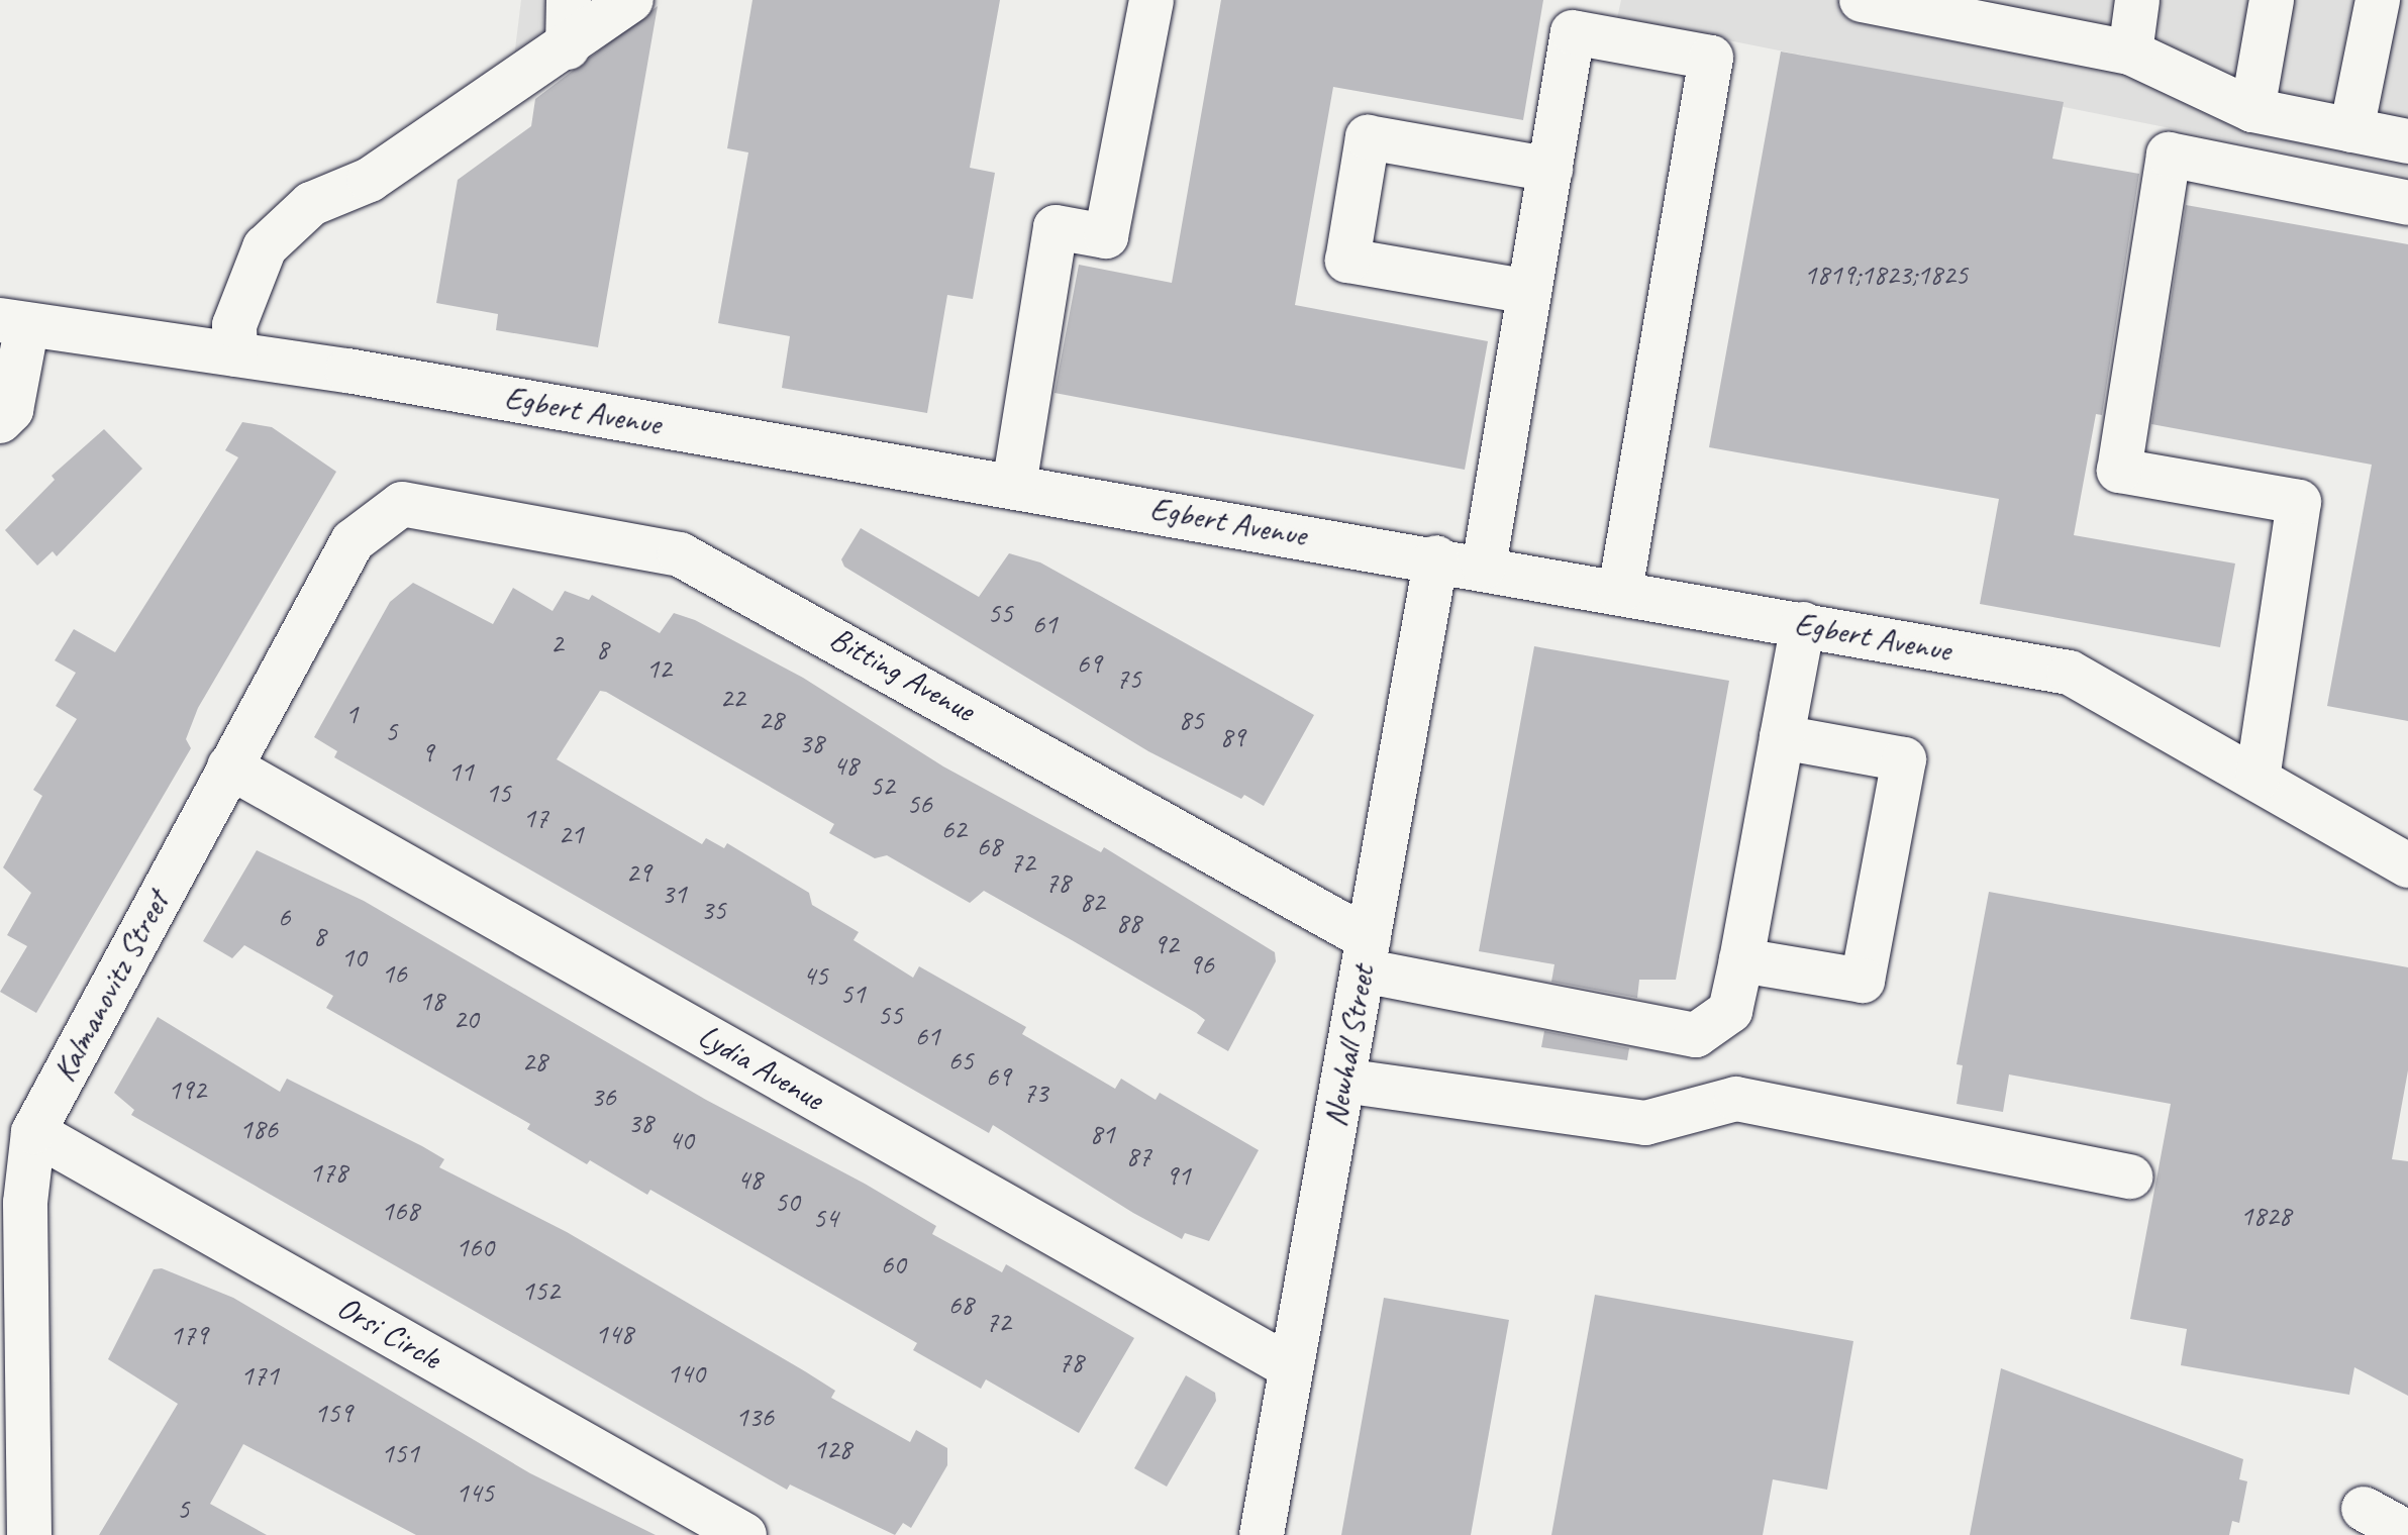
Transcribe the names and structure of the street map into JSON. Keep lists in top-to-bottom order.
{
  "streets": {
    "street": [
      "Egbert Avenue",
      "Bitting Avenue",
      "Kalmanovitz Street",
      "Newhall Street",
      "Lydia Avenue",
      "Orsi Circle"
    ]
  },
  "crossings": [
    ["Egbert Avenue", "Newhall Street"],
    ["Bitting Avenue", "Kalmanovitz Street"],
    ["Bitting Avenue", "Newhall Street"],
    ["Kalmanovitz Street", "Lydia Avenue"],
    ["Kalmanovitz Street", "Orsi Circle"],
    ["Newhall Street", "Lydia Avenue"]
  ],
  "house_numbers": [
    "1819;1823;1825",
    "55",
    "61",
    "2",
    "8",
    "69",
    "12",
    "75",
    "22",
    "1",
    "28",
    "85",
    "5",
    "89",
    "38",
    "9",
    "48",
    "11",
    "52",
    "15",
    "56",
    "17",
    "62",
    "21",
    "68",
    "72",
    "29",
    "78",
    "31",
    "82",
    "35",
    "6",
    "88",
    "8",
    "92",
    "10",
    "96",
    "16",
    "45",
    "51",
    "18",
    "55",
    "20",
    "61",
    "65",
    "28",
    "69",
    "192",
    "73",
    "36",
    "38",
    "186",
    "81",
    "40",
    "87",
    "178",
    "91",
    "48",
    "50",
    "168",
    "1828",
    "54",
    "160",
    "60",
    "152",
    "68",
    "72",
    "148",
    "179",
    "78",
    "140",
    "171",
    "159",
    "136",
    "128",
    "151",
    "145",
    "5"
  ]
}
